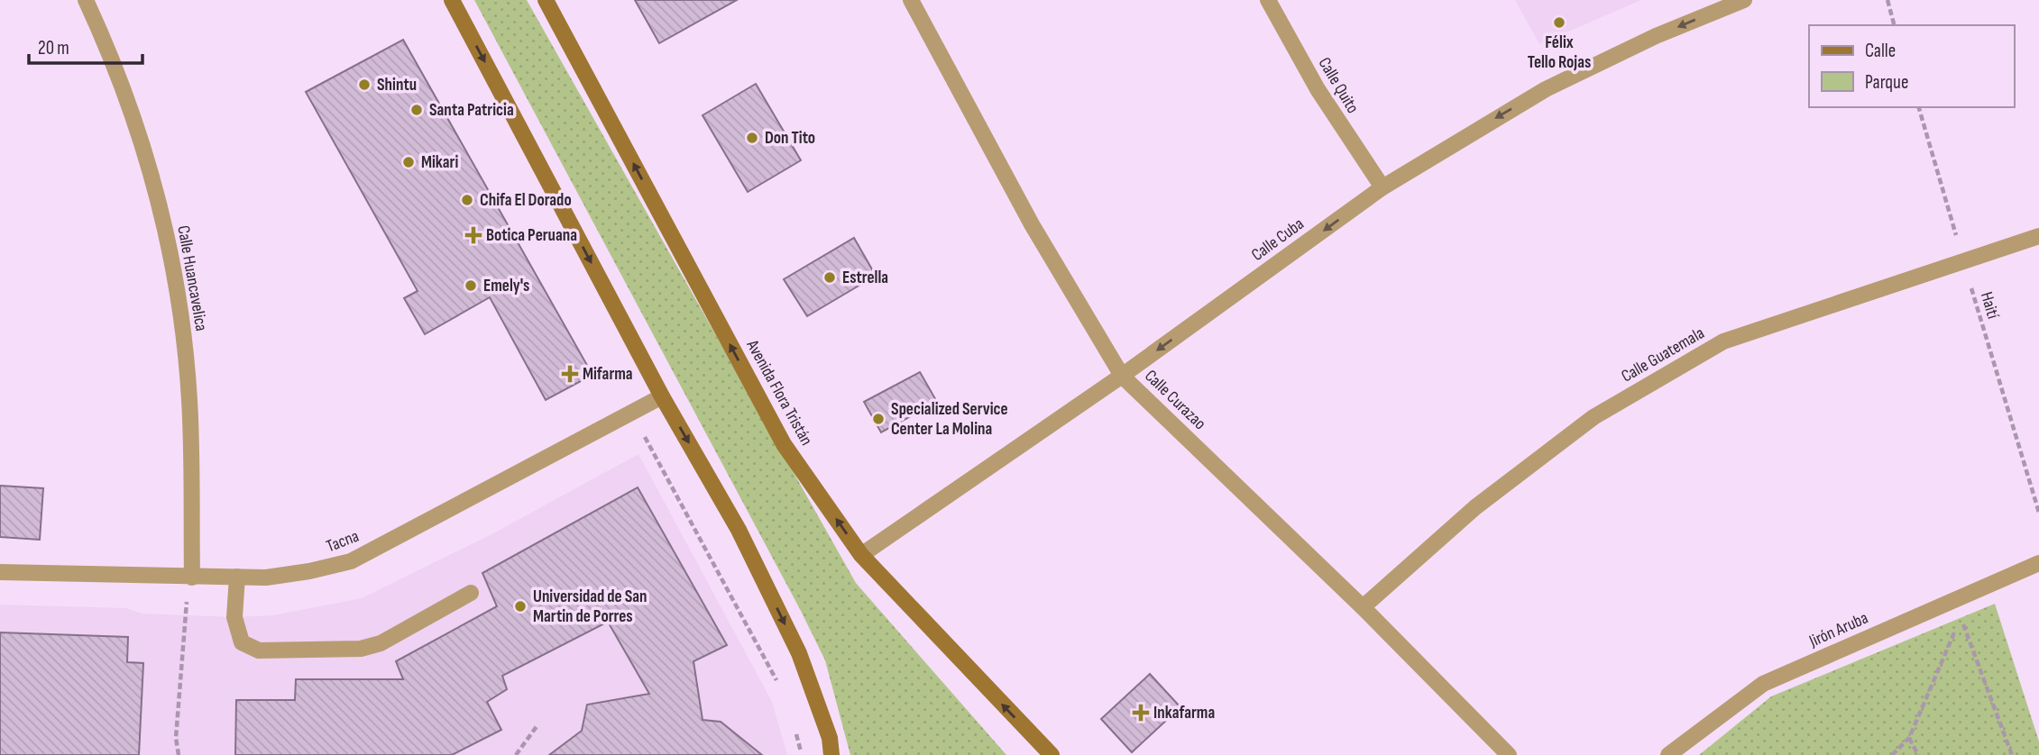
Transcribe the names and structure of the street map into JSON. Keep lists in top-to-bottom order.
{
  "streets": {
    "main road": ["Avenida Flora Tristán"],
    "street": [
      "Calle Quito",
      "Calle Cuba",
      "Calle Huancavelica",
      "Calle Guatemala",
      "Calle Curazao",
      "Tacna",
      "Jirón Aruba"
    ],
    "path": ["Haití"]
  },
  "crossings": [
    ["Calle Quito", "Calle Cuba"],
    ["Calle Cuba", "Avenida Flora Tristán"],
    ["Calle Cuba", "Calle Curazao"],
    ["Calle Huancavelica", "Tacna"],
    ["Haití", "Calle Guatemala"],
    ["Calle Guatemala", "Calle Curazao"]
  ],
  "one_way": ["Calle Cuba"],
  "places": {
    "other": [
      "Félix Tello Rojas",
      "Shintu",
      "Santa Patricia",
      "Don Tito",
      "Mikari",
      "Chifa El Dorado",
      "Estrella",
      "Emely's",
      "Specialized Service Center La Molina",
      "Universidad de San Martin de Porres"
    ],
    "health": ["Botica Peruana", "Mifarma", "Inkafarma"]
  },
  "legend": ["Calle", "Parque"],
  "scale_bar": "20 m"
}
